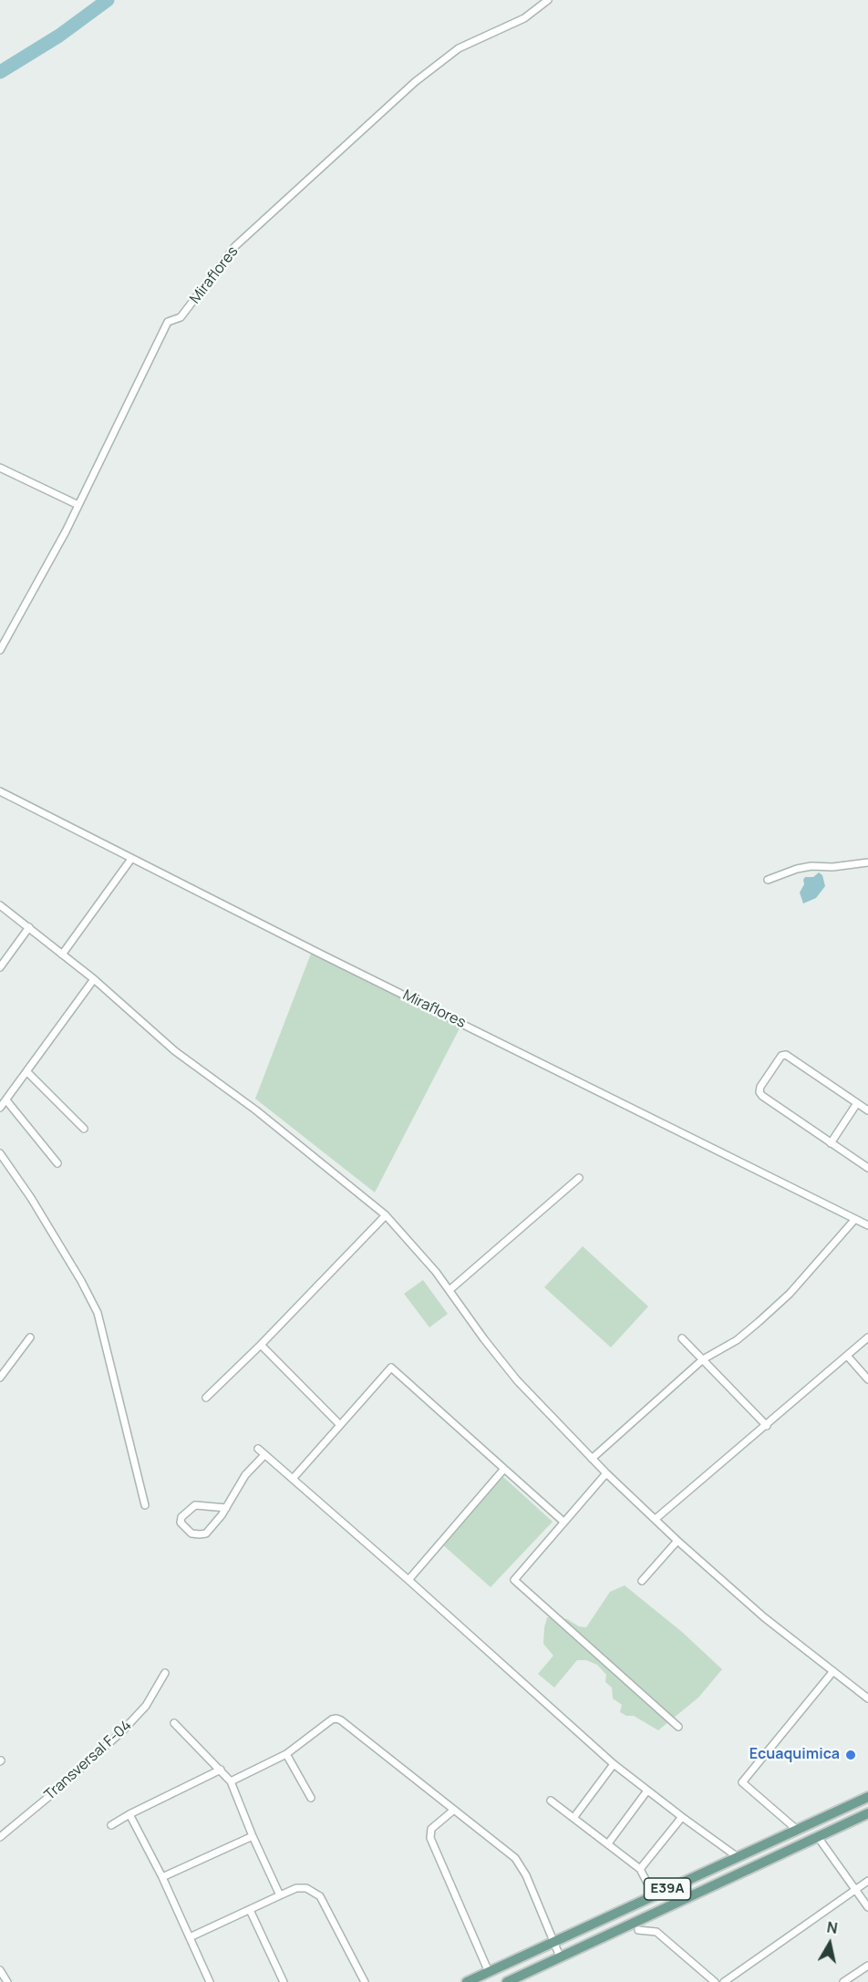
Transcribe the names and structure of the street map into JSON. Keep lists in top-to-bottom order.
{
  "streets": {
    "main road": ["E39A"],
    "street": ["Miraflores", "Transversal F-04"]
  },
  "places": ["Ecuaquimica"],
  "north": "top"
}
